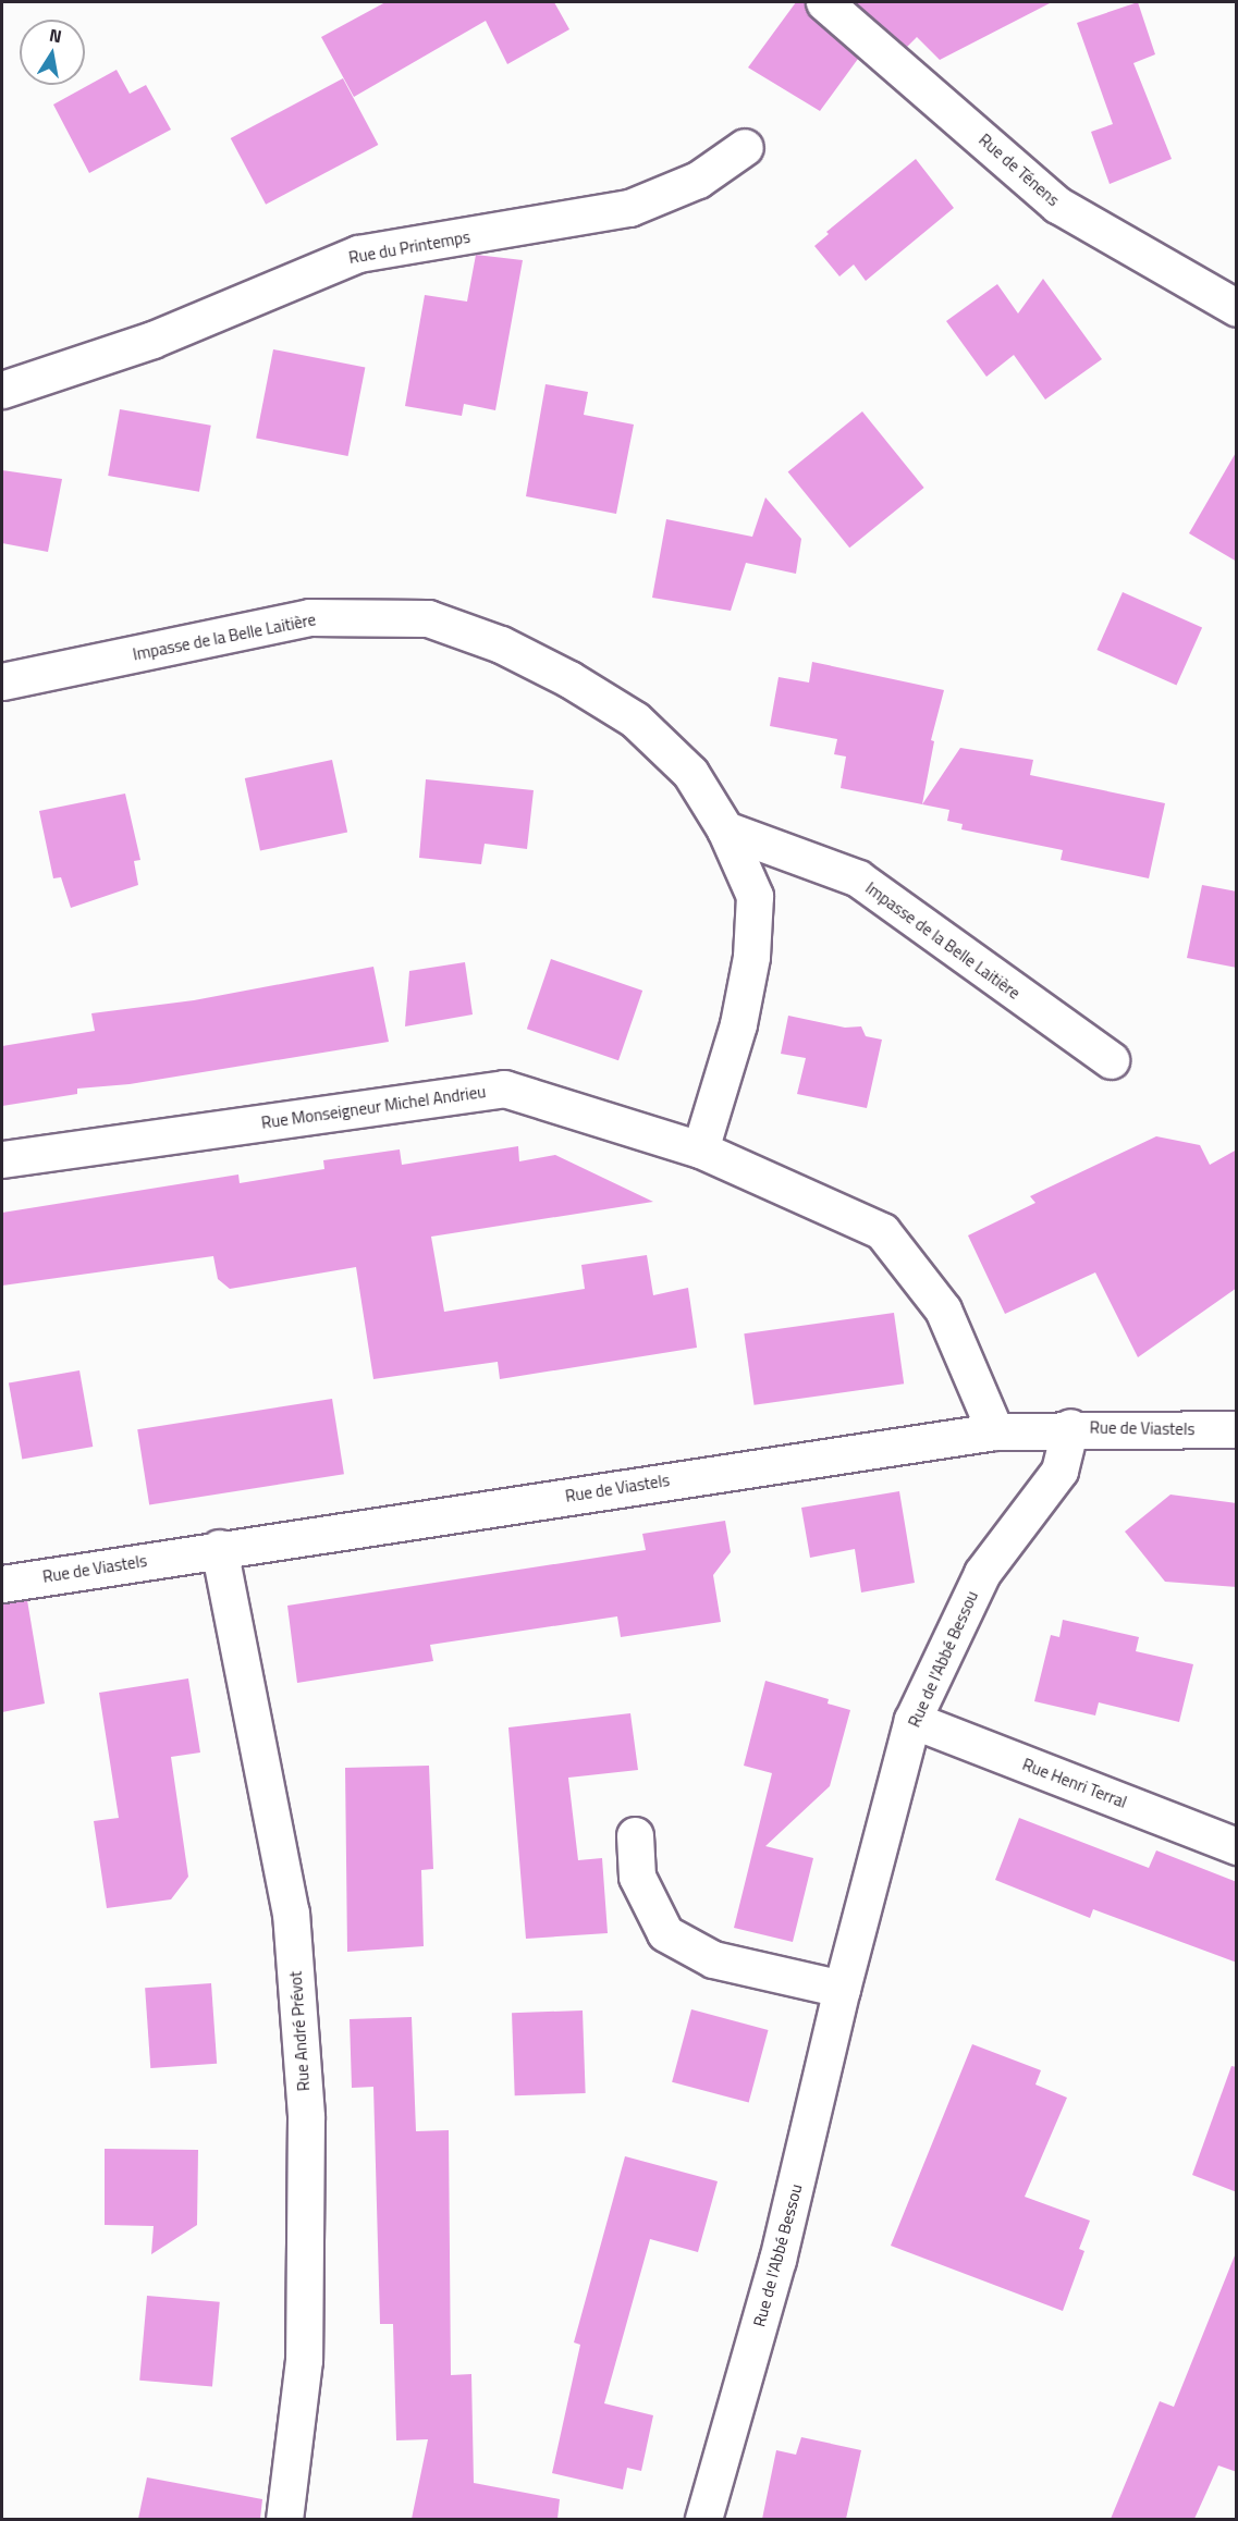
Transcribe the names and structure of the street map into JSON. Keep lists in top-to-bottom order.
{
  "streets": {
    "street": [
      "Rue de Ténens",
      "Rue du Printemps",
      "Impasse de la Belle Laitière",
      "Rue Monseigneur Michel Andrieu",
      "Rue de Viastels",
      "Rue de l'Abbé Bessou",
      "Rue Henri Terral",
      "Rue André Prévot"
    ]
  },
  "crossings": [
    ["Impasse de la Belle Laitière", "Rue Monseigneur Michel Andrieu"],
    ["Rue Monseigneur Michel Andrieu", "Rue de Viastels"],
    ["Rue de Viastels", "Rue de l'Abbé Bessou"],
    ["Rue de Viastels", "Rue André Prévot"],
    ["Rue de l'Abbé Bessou", "Rue Henri Terral"]
  ],
  "north": "top"
}
